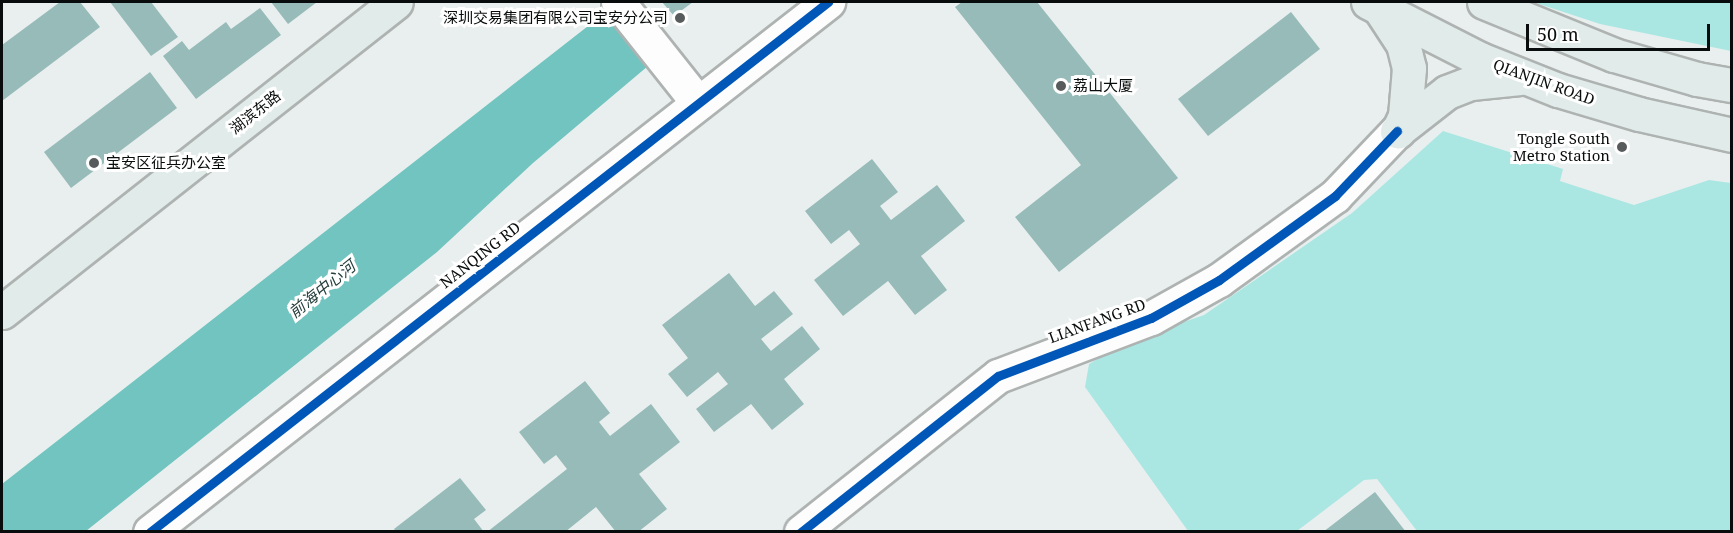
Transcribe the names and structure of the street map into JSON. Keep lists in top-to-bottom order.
{
  "streets": {
    "main road": ["QIANJIN ROAD", "湖滨东路"],
    "street": ["NANQING RD", "LIANFANG RD"]
  },
  "water": ["前海中心河"],
  "places": [
    "深圳交易集团有限公司宝安分公司",
    "荔山大厦",
    "Tongle South Metro Station",
    "宝安区征兵办公室"
  ],
  "scale_bar": "50 m"
}
